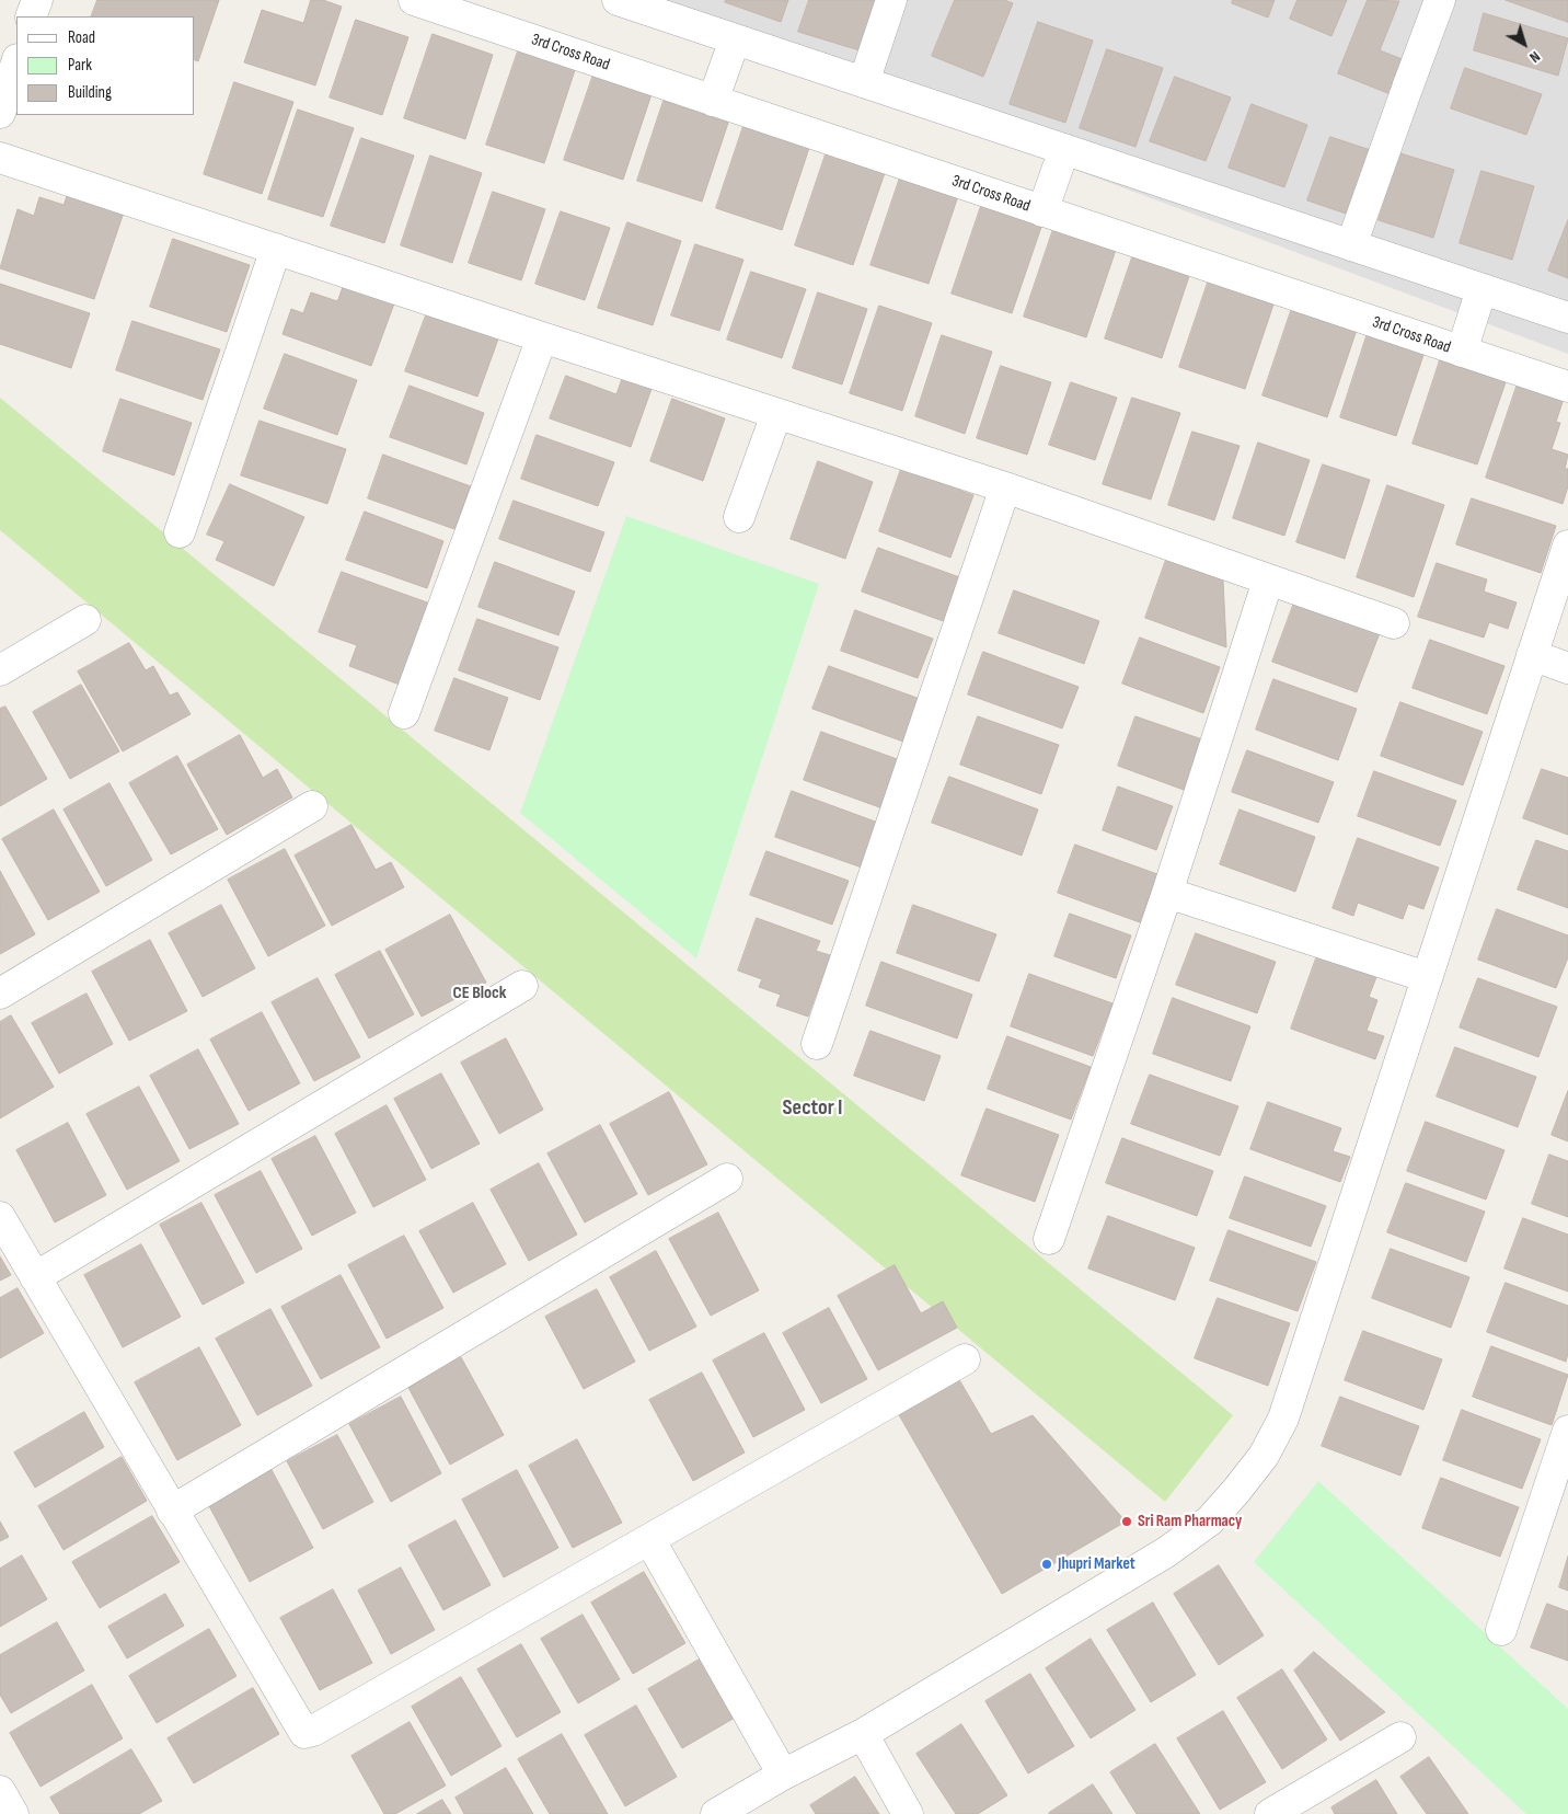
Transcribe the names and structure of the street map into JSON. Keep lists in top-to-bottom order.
{
  "streets": {
    "street": ["3rd Cross Road"]
  },
  "districts": ["CE Block", "Sector I"],
  "places": ["Sri Ram Pharmacy", "Jhupri Market"],
  "legend": ["Road", "Park", "Building"],
  "north": "bottom right"
}
